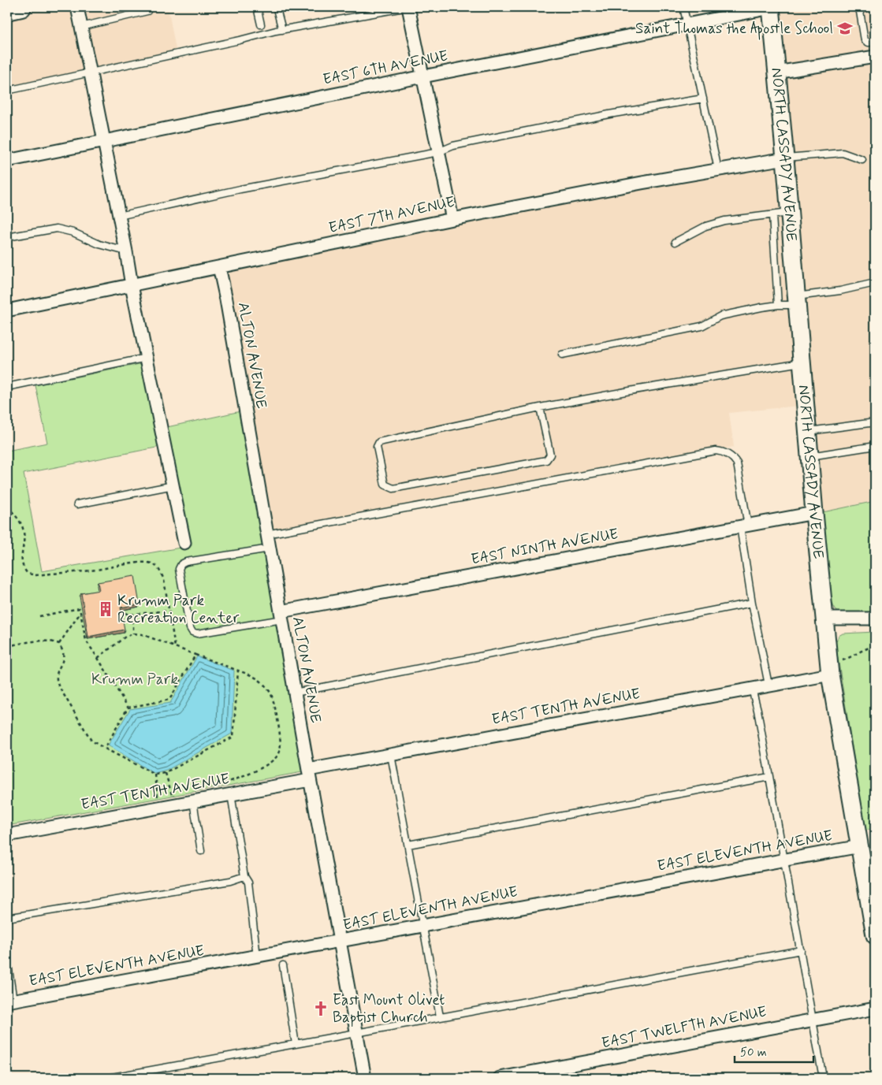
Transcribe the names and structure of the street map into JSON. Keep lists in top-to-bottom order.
{
  "streets": {
    "main road": ["NORTH CASSADY AVENUE"],
    "street": [
      "EAST 6TH AVENUE",
      "EAST 7TH AVENUE",
      "ALTON AVENUE",
      "EAST NINTH AVENUE",
      "EAST TENTH AVENUE",
      "EAST ELEVENTH AVENUE",
      "EAST TWELFTH AVENUE"
    ]
  },
  "crossings": [
    ["EAST 6TH AVENUE", "NORTH CASSADY AVENUE"],
    ["NORTH CASSADY AVENUE", "EAST 7TH AVENUE"],
    ["NORTH CASSADY AVENUE", "EAST NINTH AVENUE"],
    ["NORTH CASSADY AVENUE", "EAST TENTH AVENUE"],
    ["NORTH CASSADY AVENUE", "EAST ELEVENTH AVENUE"],
    ["EAST 7TH AVENUE", "ALTON AVENUE"],
    ["ALTON AVENUE", "EAST NINTH AVENUE"],
    ["ALTON AVENUE", "EAST TENTH AVENUE"],
    ["ALTON AVENUE", "EAST ELEVENTH AVENUE"]
  ],
  "parks": ["Krumm Park"],
  "places": {
    "school or university": ["Saint Thomas the Apostle School"],
    "building": ["Krumm Park Recreation Center"],
    "church": ["East Mount Olivet Baptist Church"]
  },
  "scale_bar": "50 m"
}
